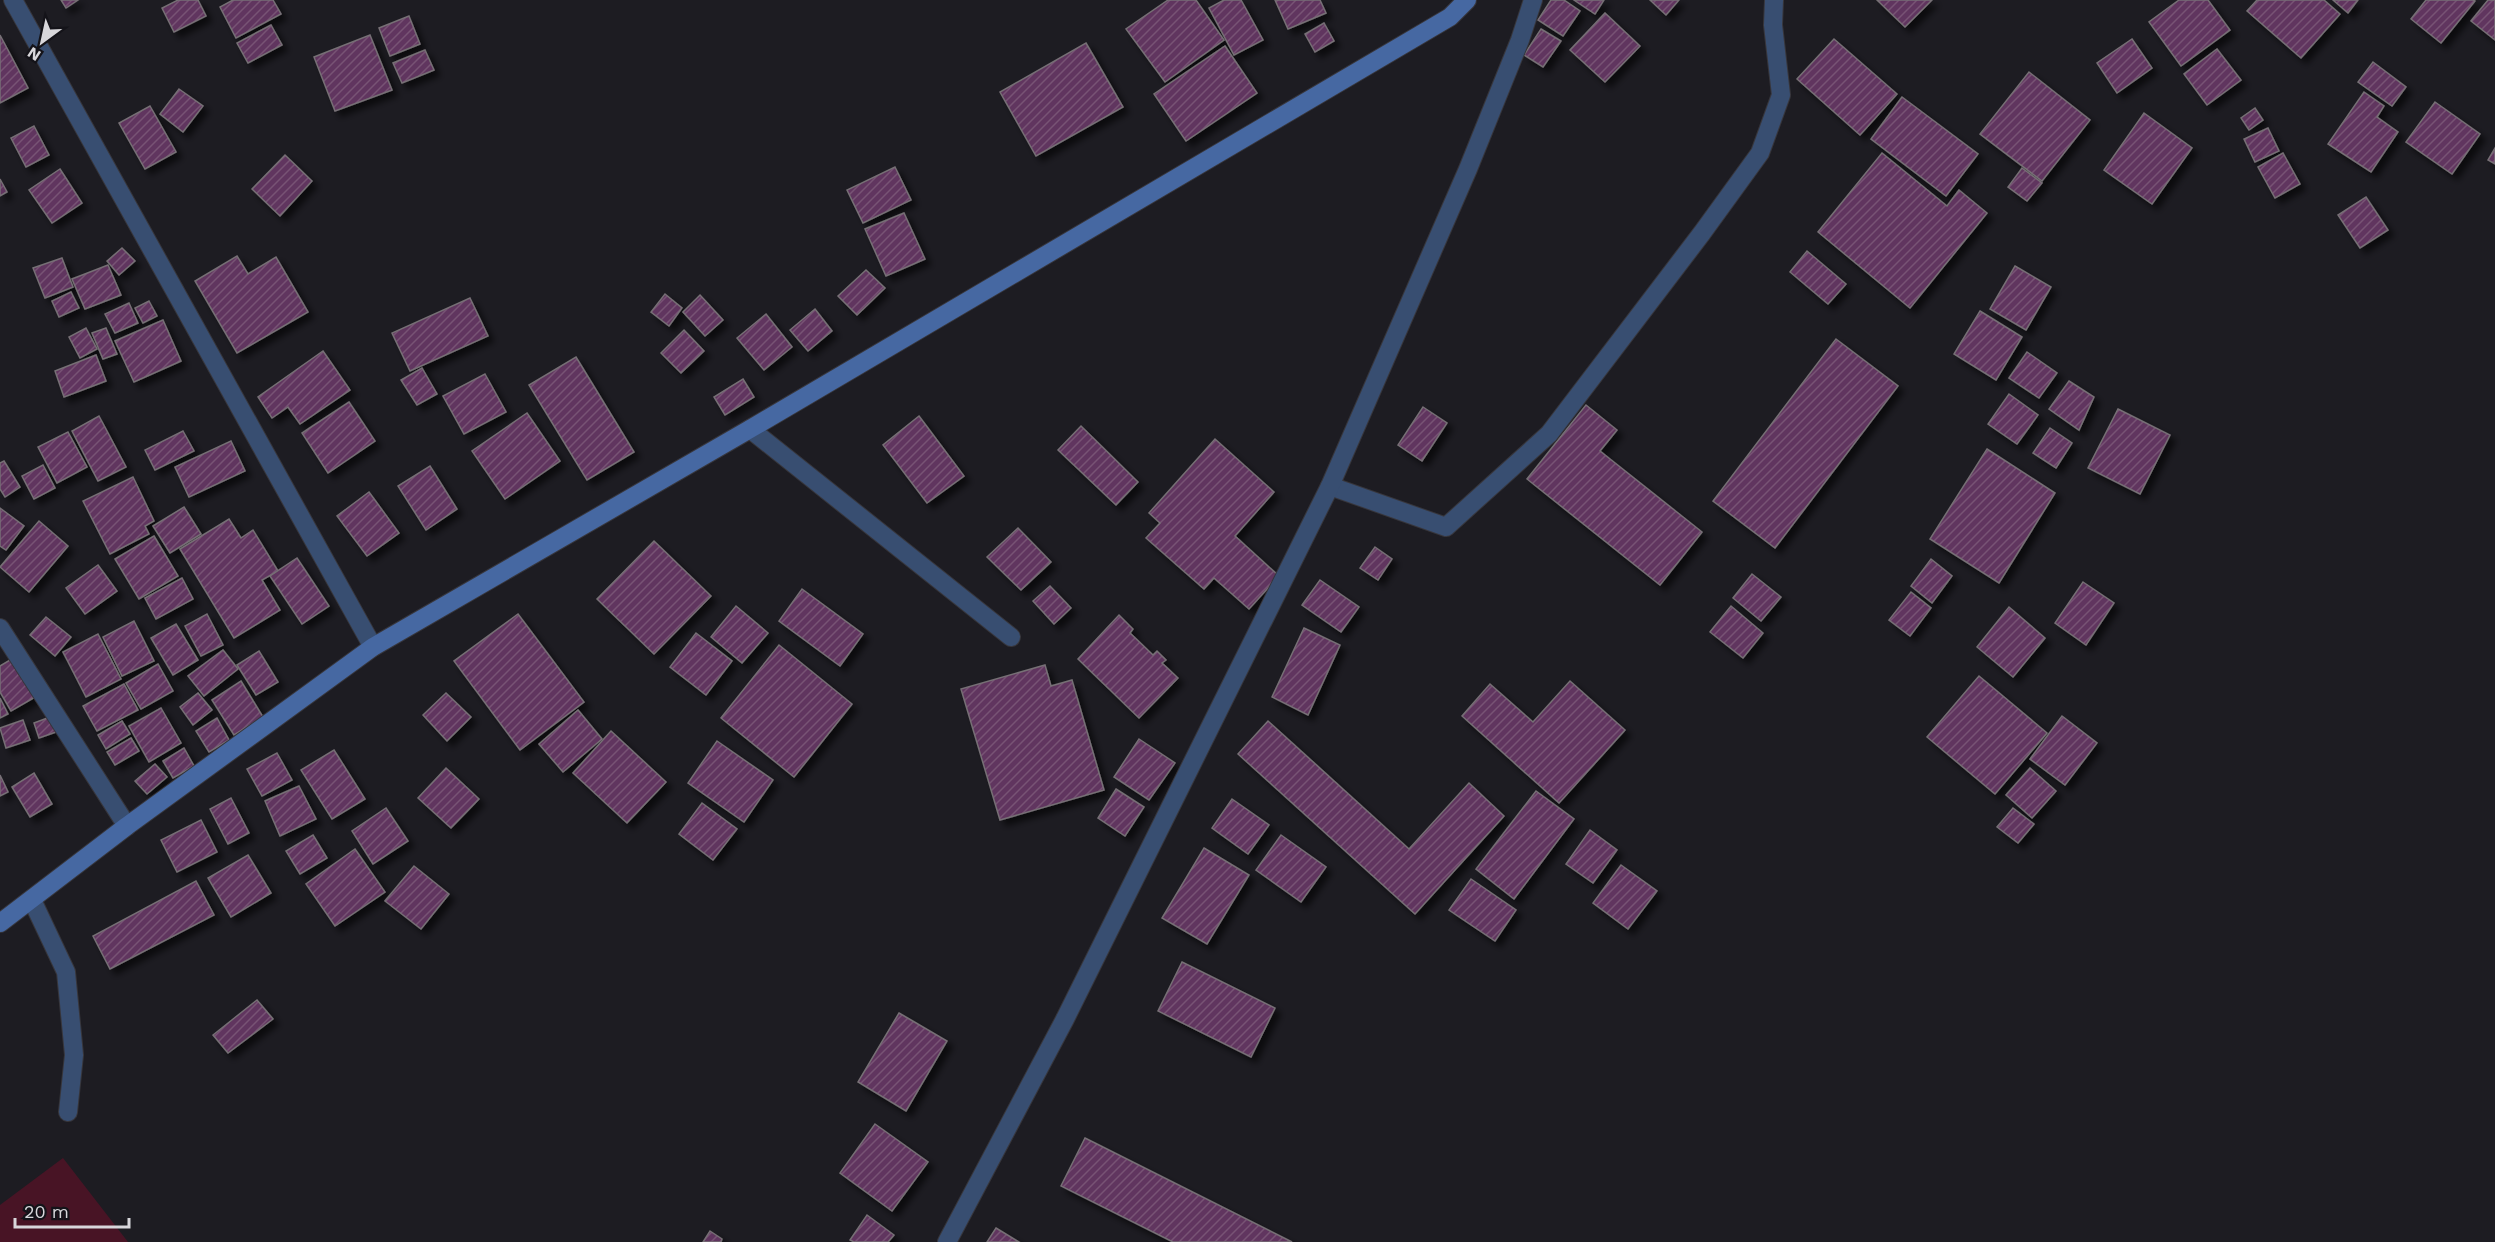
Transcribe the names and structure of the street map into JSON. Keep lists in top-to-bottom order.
{
  "scale_bar": "20 m",
  "north": "bottom left"
}
